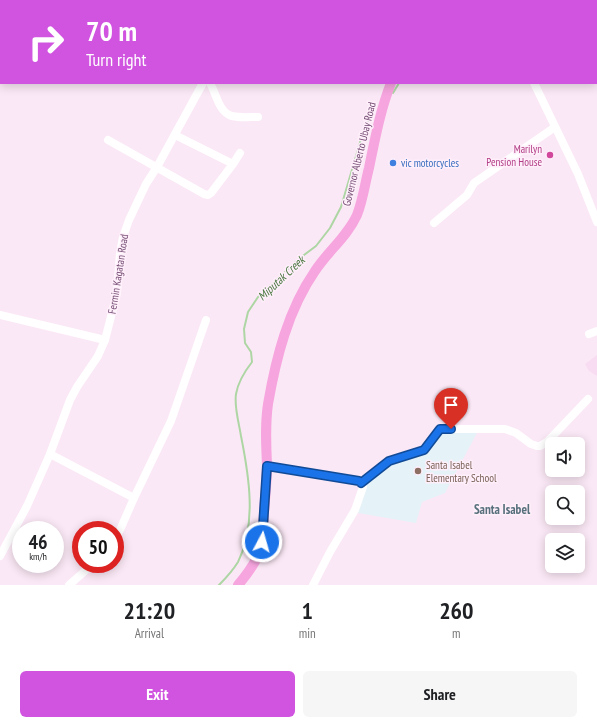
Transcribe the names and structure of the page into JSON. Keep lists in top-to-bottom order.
{
  "streets": {
    "main road": ["Governor Alberto Ubay Road"],
    "street": ["Fermin Kagatan Road"]
  },
  "districts": ["Santa Isabel"],
  "water": ["Miputak Creek"],
  "places": ["Marilyn Pension House", "vic motorcycles", "Santa Isabel Elementary School"],
  "page": {
    "turn": ["70 m", "Turn right"],
    "speed": "46 km/h",
    "limit": "50",
    "eta": [
      "21:20",
      "Arrival",
      "1",
      "min",
      "260",
      "m"
    ],
    "buttons": ["Exit", "Share"]
  }
}
